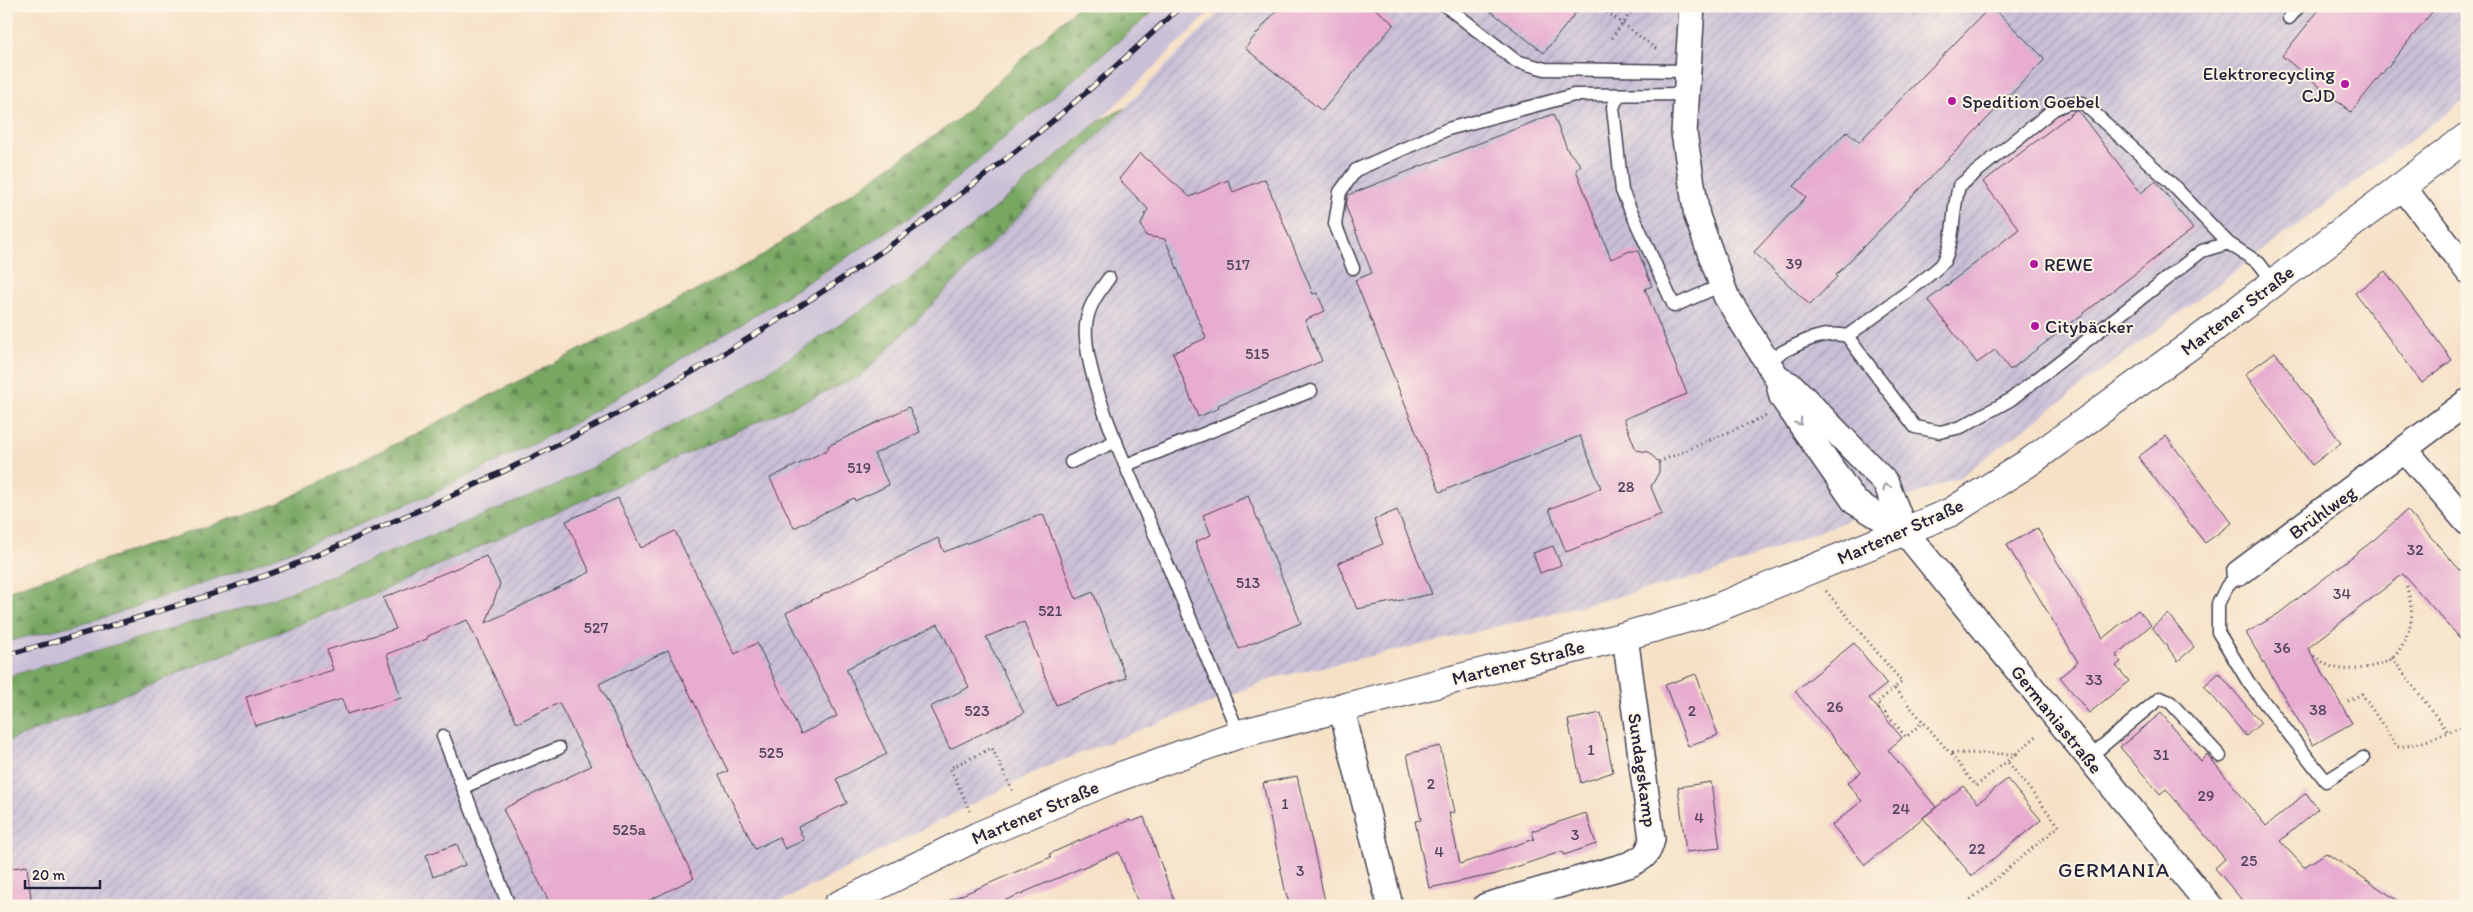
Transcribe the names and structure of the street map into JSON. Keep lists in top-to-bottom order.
{
  "streets": {
    "street": [
      "Martener Straße",
      "Brühlweg",
      "Germaniastraße",
      "Sundagskamp"
    ]
  },
  "crossings": [
    ["Martener Straße", "Germaniastraße"],
    ["Martener Straße", "Sundagskamp"]
  ],
  "districts": ["GERMANIA"],
  "places": [
    "Elektrorecycling CJD",
    "Spedition Goebel",
    "REWE",
    "Citybäcker"
  ],
  "house_numbers": [
    "39",
    "517",
    "515",
    "519",
    "28",
    "32",
    "513",
    "34",
    "521",
    "527",
    "36",
    "33",
    "26",
    "38",
    "523",
    "2",
    "1",
    "525",
    "31",
    "2",
    "29",
    "1",
    "24",
    "4",
    "525a",
    "3",
    "22",
    "4",
    "25",
    "3"
  ],
  "scale_bar": "20 m"
}
